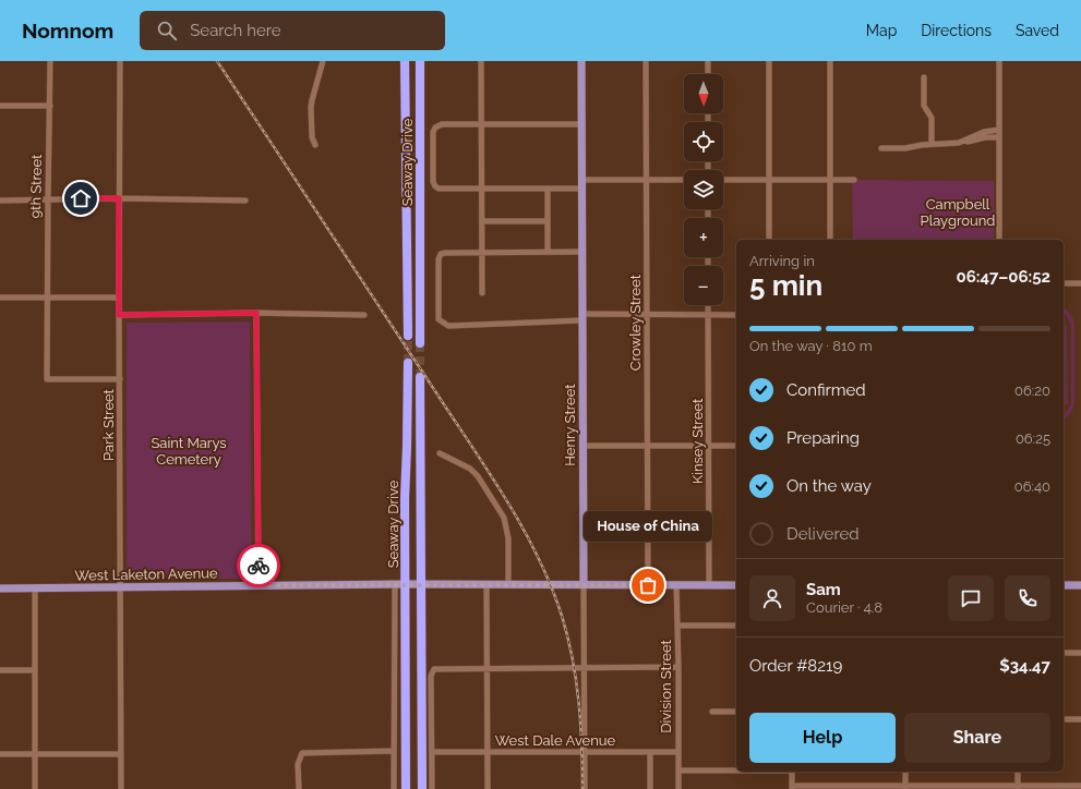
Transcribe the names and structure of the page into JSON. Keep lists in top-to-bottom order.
{
  "streets": {
    "highway": ["Seaway Drive"],
    "main road": ["Henry Street", "West Laketon Avenue"],
    "street": [
      "9th Street",
      "Crowley Street",
      "Park Street",
      "Kinsey Street",
      "Division Street",
      "West Dale Avenue"
    ]
  },
  "crossings": [
    ["Seaway Drive", "West Laketon Avenue"],
    ["9th Street", "Park Street"],
    ["Crowley Street", "West Laketon Avenue"],
    ["Park Street", "West Laketon Avenue"],
    ["Henry Street", "West Laketon Avenue"],
    ["Henry Street", "West Dale Avenue"],
    ["Kinsey Street", "West Laketon Avenue"],
    ["West Laketon Avenue", "Division Street"],
    ["Division Street", "West Dale Avenue"]
  ],
  "parks": ["Campbell Playground", "Saint Marys Cemetery"],
  "places": ["House of China"],
  "north": "bottom",
  "page": {
    "header": "Nomnom",
    "search": "Search here",
    "nav": ["Map", "Directions", "Saved"],
    "map_buttons": ["+", "−"],
    "heading": ["5 min", "Arriving in", "06:47–06:52"],
    "panel": [
      "Sam",
      "Courier · 4.8",
      "Order #8219",
      "$34.47"
    ],
    "bar": "On the way · 810 m",
    "list": [
      ["Confirmed", "06:20"],
      ["Preparing", "06:25"],
      ["On the way", "06:40"],
      "Delivered"
    ],
    "bubble": "House of China",
    "buttons": ["Help", "Share"]
  }
}
